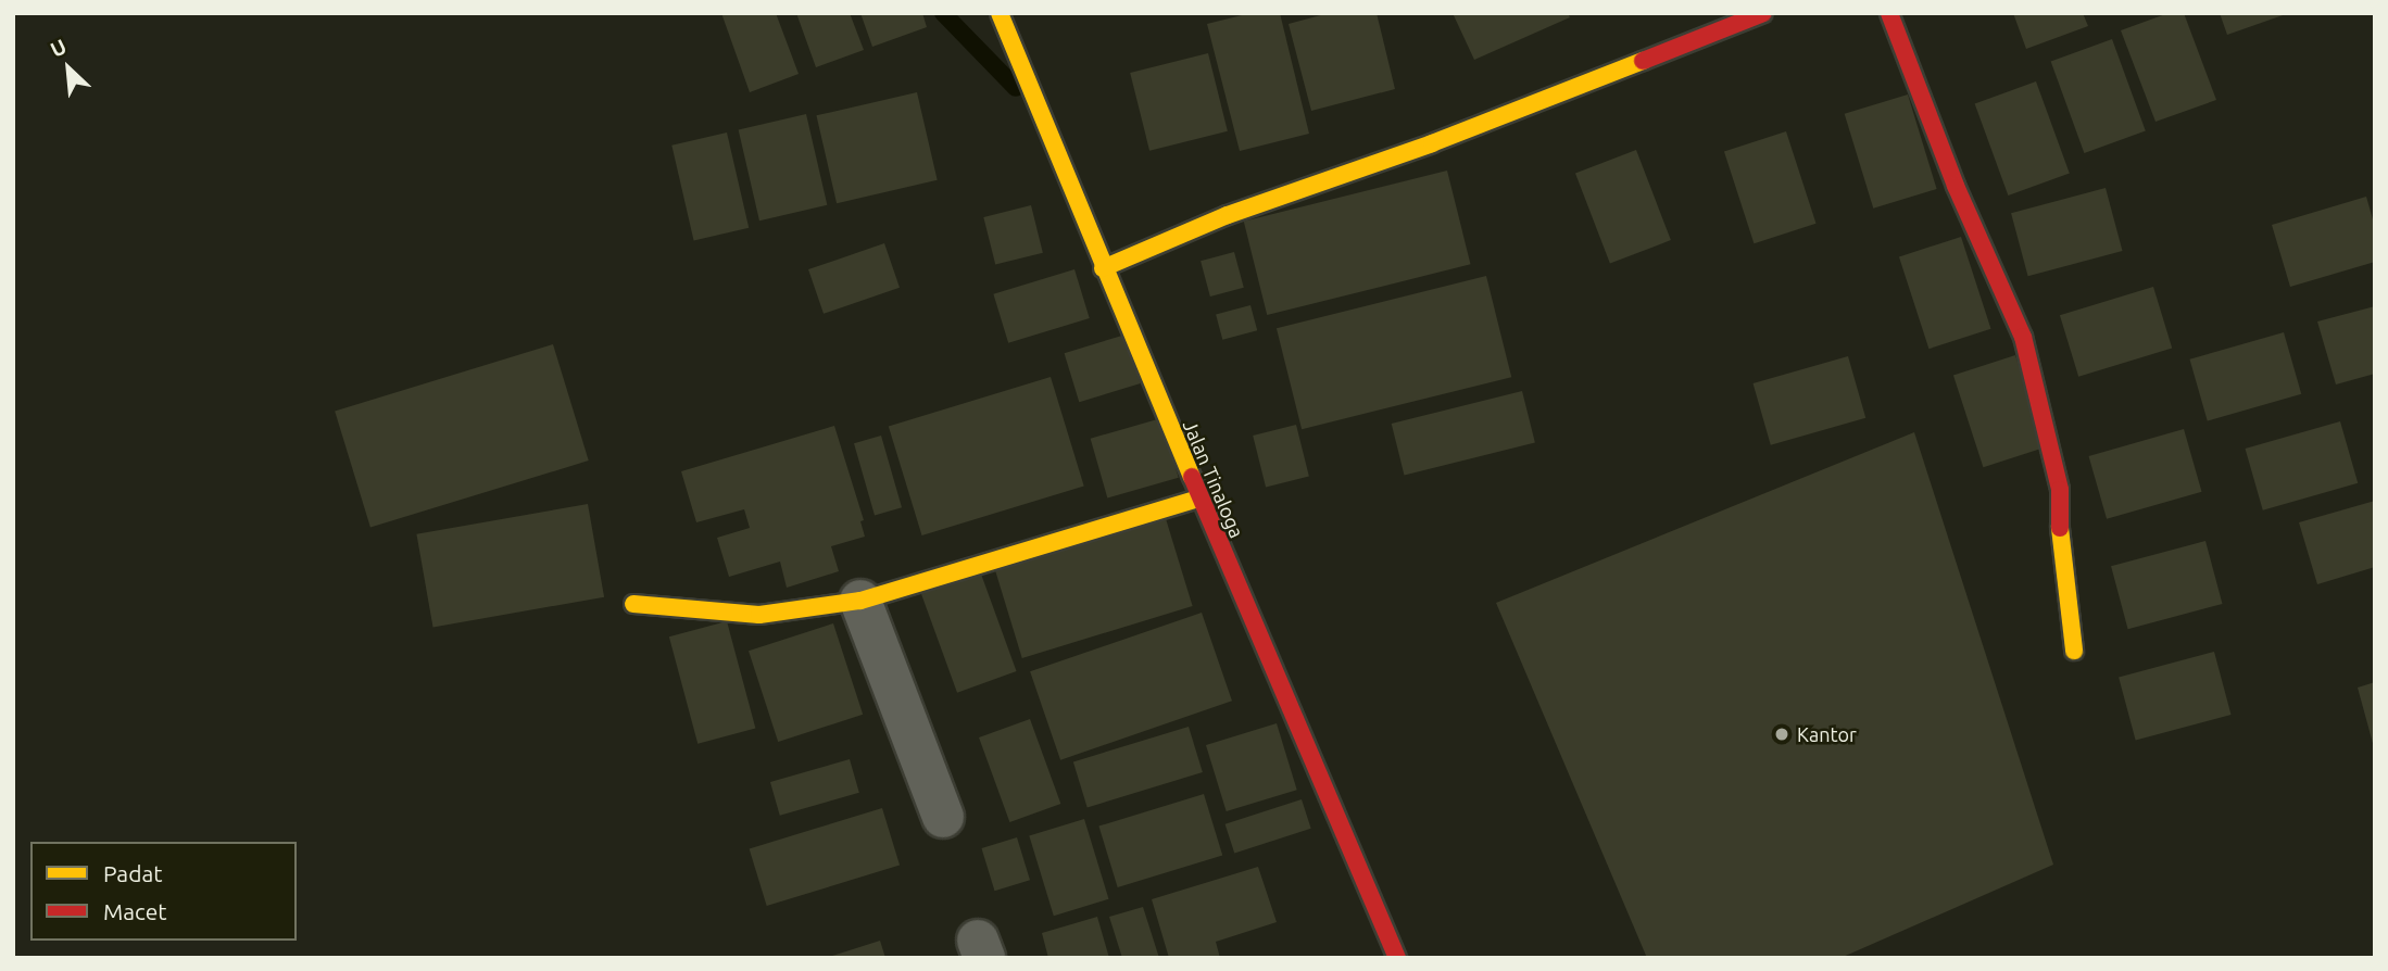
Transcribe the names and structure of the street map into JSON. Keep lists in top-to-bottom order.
{
  "streets": {
    "street": ["Jalan Tinaloga"]
  },
  "places": ["Kantor"],
  "legend": ["Padat", "Macet"],
  "north": "top left"
}
